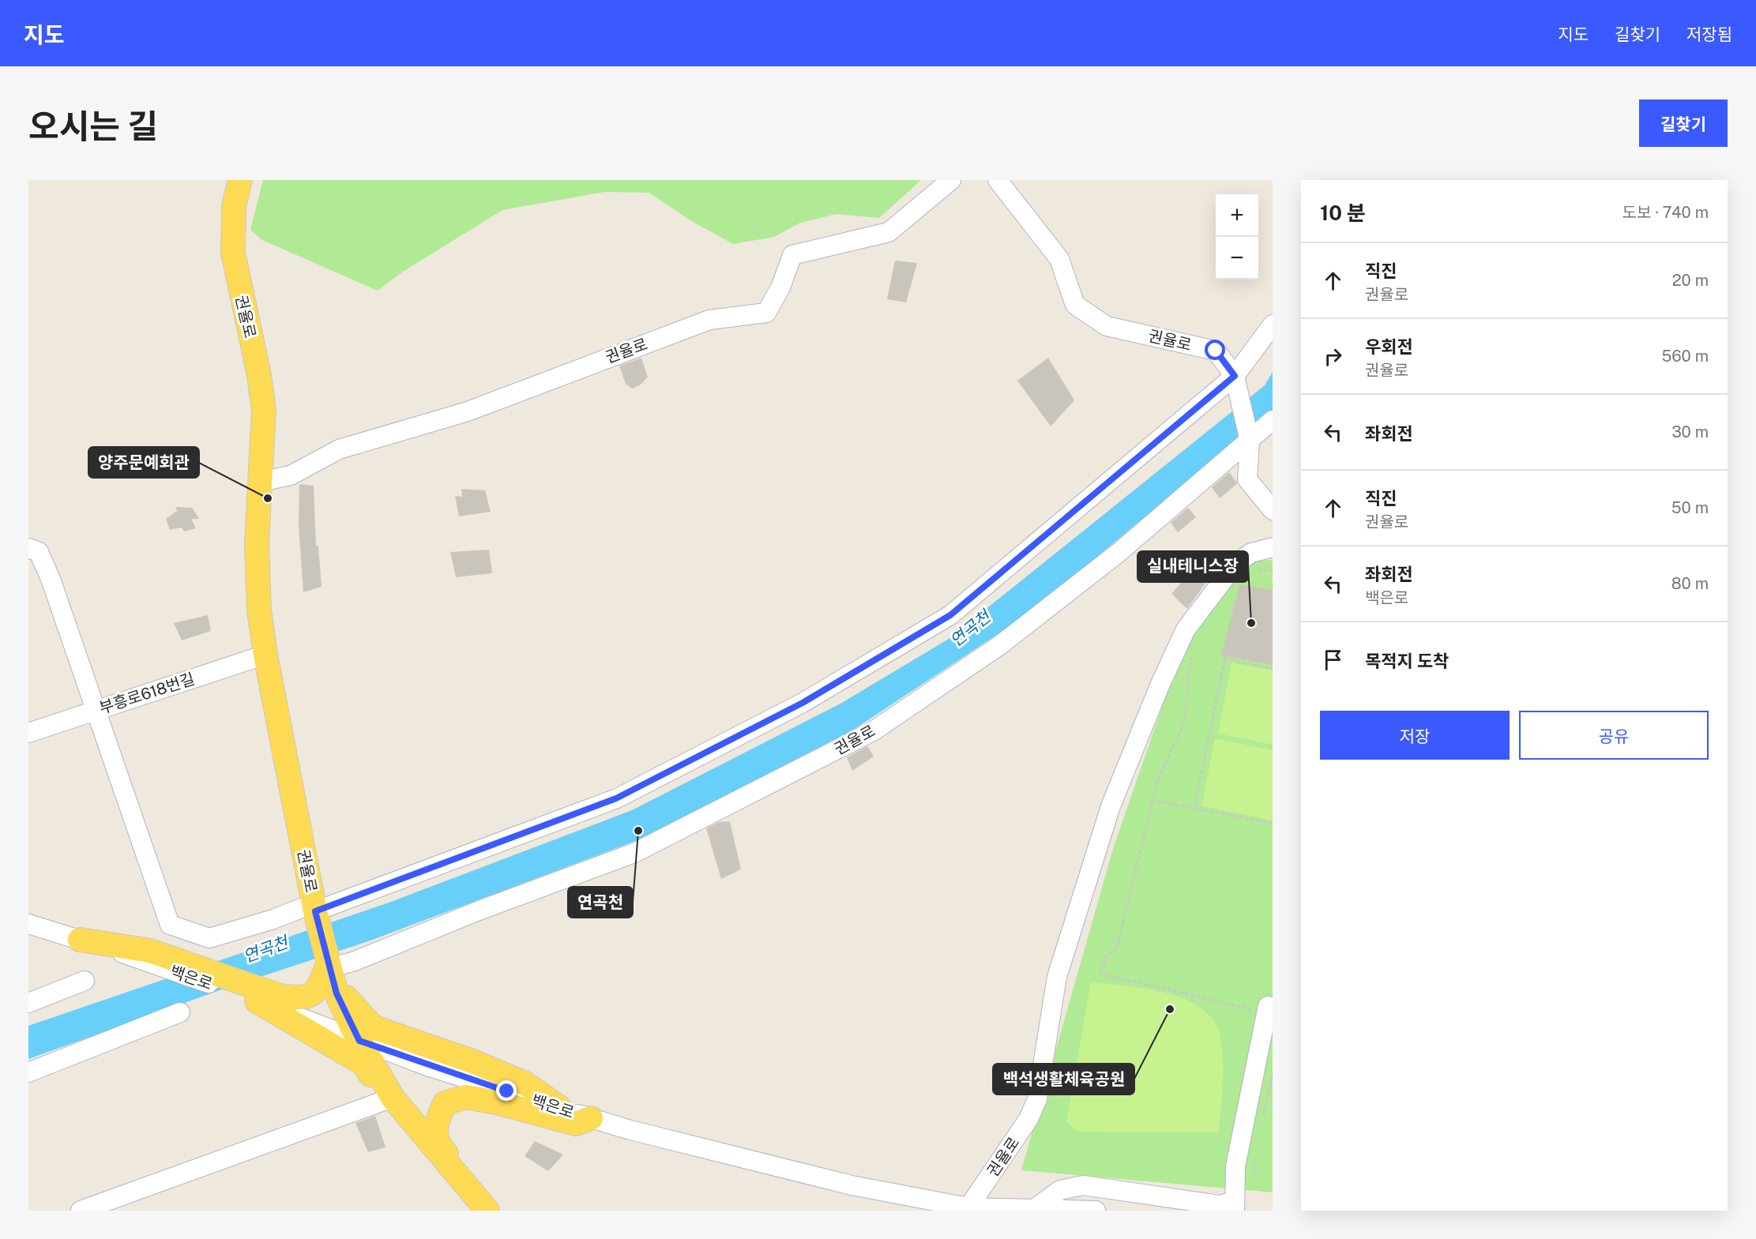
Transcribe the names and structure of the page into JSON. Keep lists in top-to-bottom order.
{
  "streets": {
    "main road": ["권율로"],
    "street": ["부흥로618번길", "백은로"]
  },
  "crossings": [
    ["권율로", "부흥로618번길"],
    ["권율로", "백은로"]
  ],
  "water": ["연곡천"],
  "places": [
    "양주문예회관",
    "실내테니스장",
    "연곡천",
    "백석생활체육공원"
  ],
  "page": {
    "header": "지도",
    "nav": ["지도", "길찾기", "저장됨"],
    "title": "오시는 길",
    "buttons": [
      "길찾기",
      ["저장", "공유"]
    ],
    "heading": ["10 분", "도보 · 740 m"],
    "map_buttons": ["+", "−"],
    "list": [
      ["직진", "권율로", "20 m"],
      ["우회전", "권율로", "560 m"],
      ["좌회전", "30 m"],
      ["직진", "권율로", "50 m"],
      ["좌회전", "백은로", "80 m"],
      "목적지 도착"
    ]
  }
}
